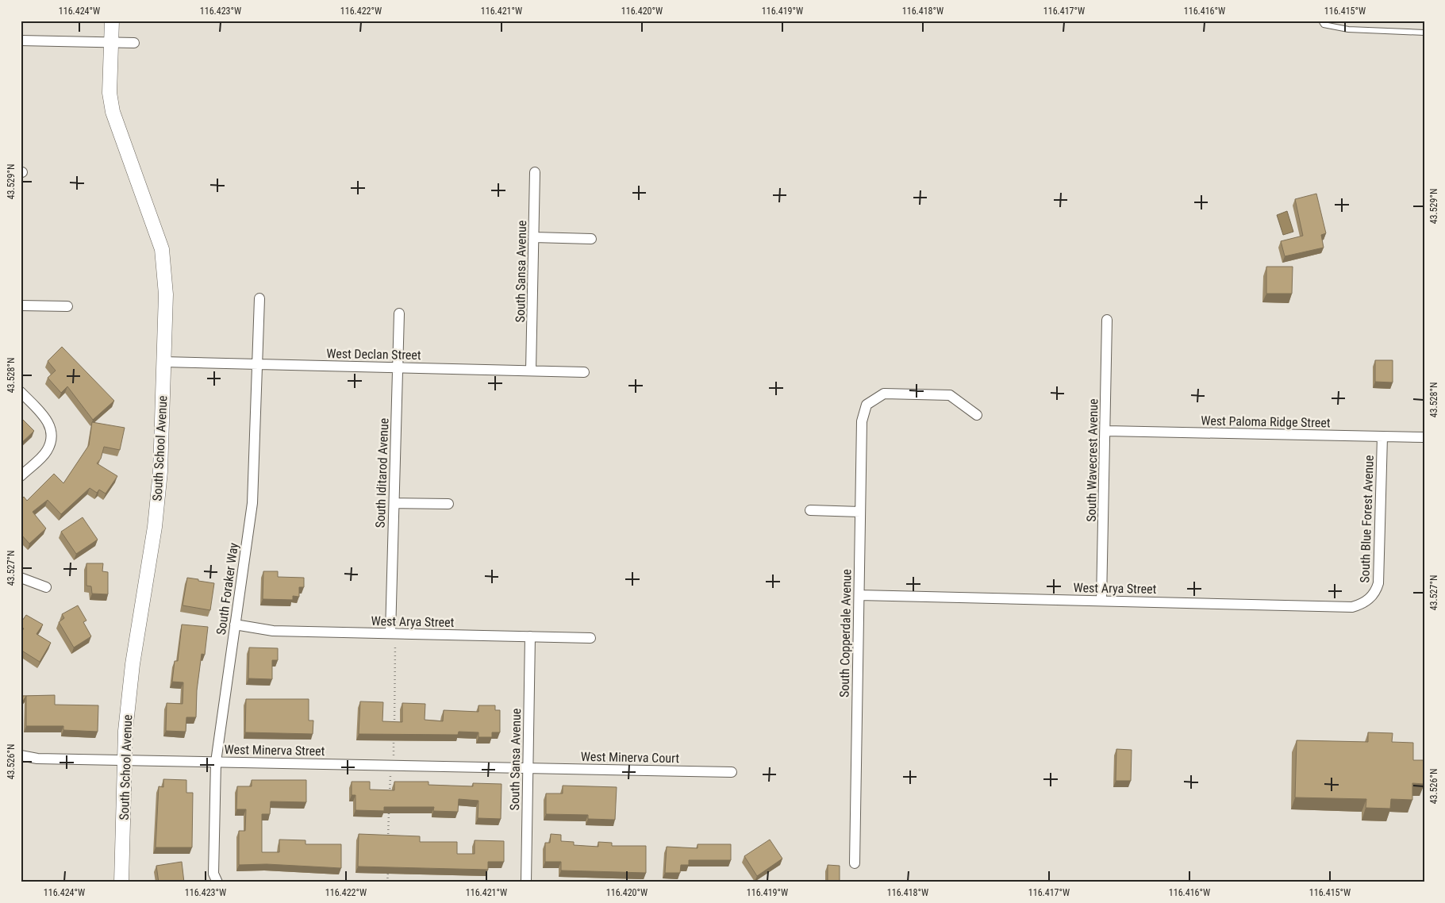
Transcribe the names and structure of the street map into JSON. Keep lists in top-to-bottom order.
{
  "streets": {
    "street": [
      "South Sansa Avenue",
      "West Declan Street",
      "West Paloma Ridge Street",
      "South School Avenue",
      "South Wavecrest Avenue",
      "South Iditarod Avenue",
      "South Blue Forest Avenue",
      "West Arya Street",
      "South Foraker Way",
      "South Copperdale Avenue",
      "West Minerva Street",
      "West Minerva Court"
    ]
  },
  "crossings": [
    ["South Sansa Avenue", "West Declan Street"],
    ["South Sansa Avenue", "West Arya Street"],
    ["South Sansa Avenue", "West Minerva Street"],
    ["South Sansa Avenue", "West Minerva Court"],
    ["West Declan Street", "South School Avenue"],
    ["West Declan Street", "South Iditarod Avenue"],
    ["West Declan Street", "South Foraker Way"],
    ["West Paloma Ridge Street", "South Wavecrest Avenue"],
    ["West Paloma Ridge Street", "South Blue Forest Avenue"],
    ["South School Avenue", "West Minerva Street"],
    ["South Wavecrest Avenue", "West Arya Street"],
    ["South Iditarod Avenue", "West Arya Street"],
    ["South Blue Forest Avenue", "West Arya Street"],
    ["West Arya Street", "South Foraker Way"],
    ["West Arya Street", "South Copperdale Avenue"],
    ["South Foraker Way", "West Minerva Street"],
    ["West Minerva Street", "West Minerva Court"]
  ],
  "coordinates": [
    "116.424°W",
    "116.423°W",
    "116.422°W",
    "116.421°W",
    "116.420°W",
    "116.419°W",
    "116.418°W",
    "116.417°W",
    "116.416°W",
    "116.415°W",
    "43.529°N",
    "43.528°N",
    "43.527°N",
    "43.526°N"
  ]
}
